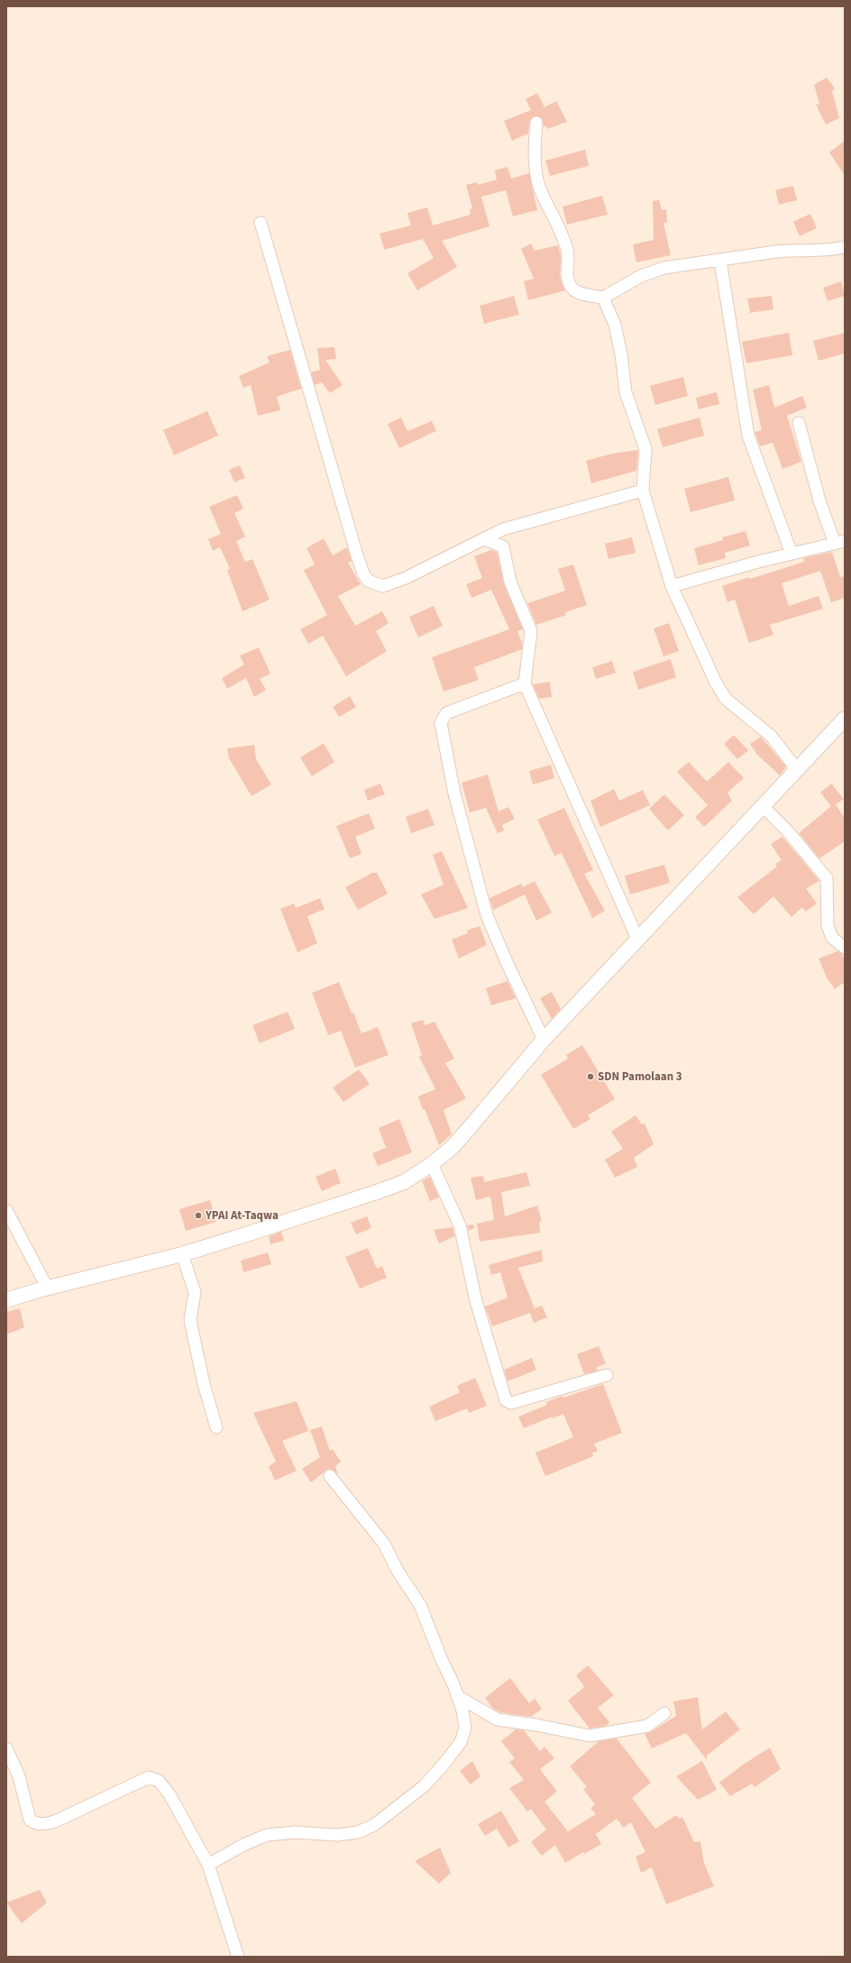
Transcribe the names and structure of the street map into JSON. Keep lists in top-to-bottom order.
{
  "places": ["SDN Pamolaan 3", "YPAI At-Taqwa"]
}
